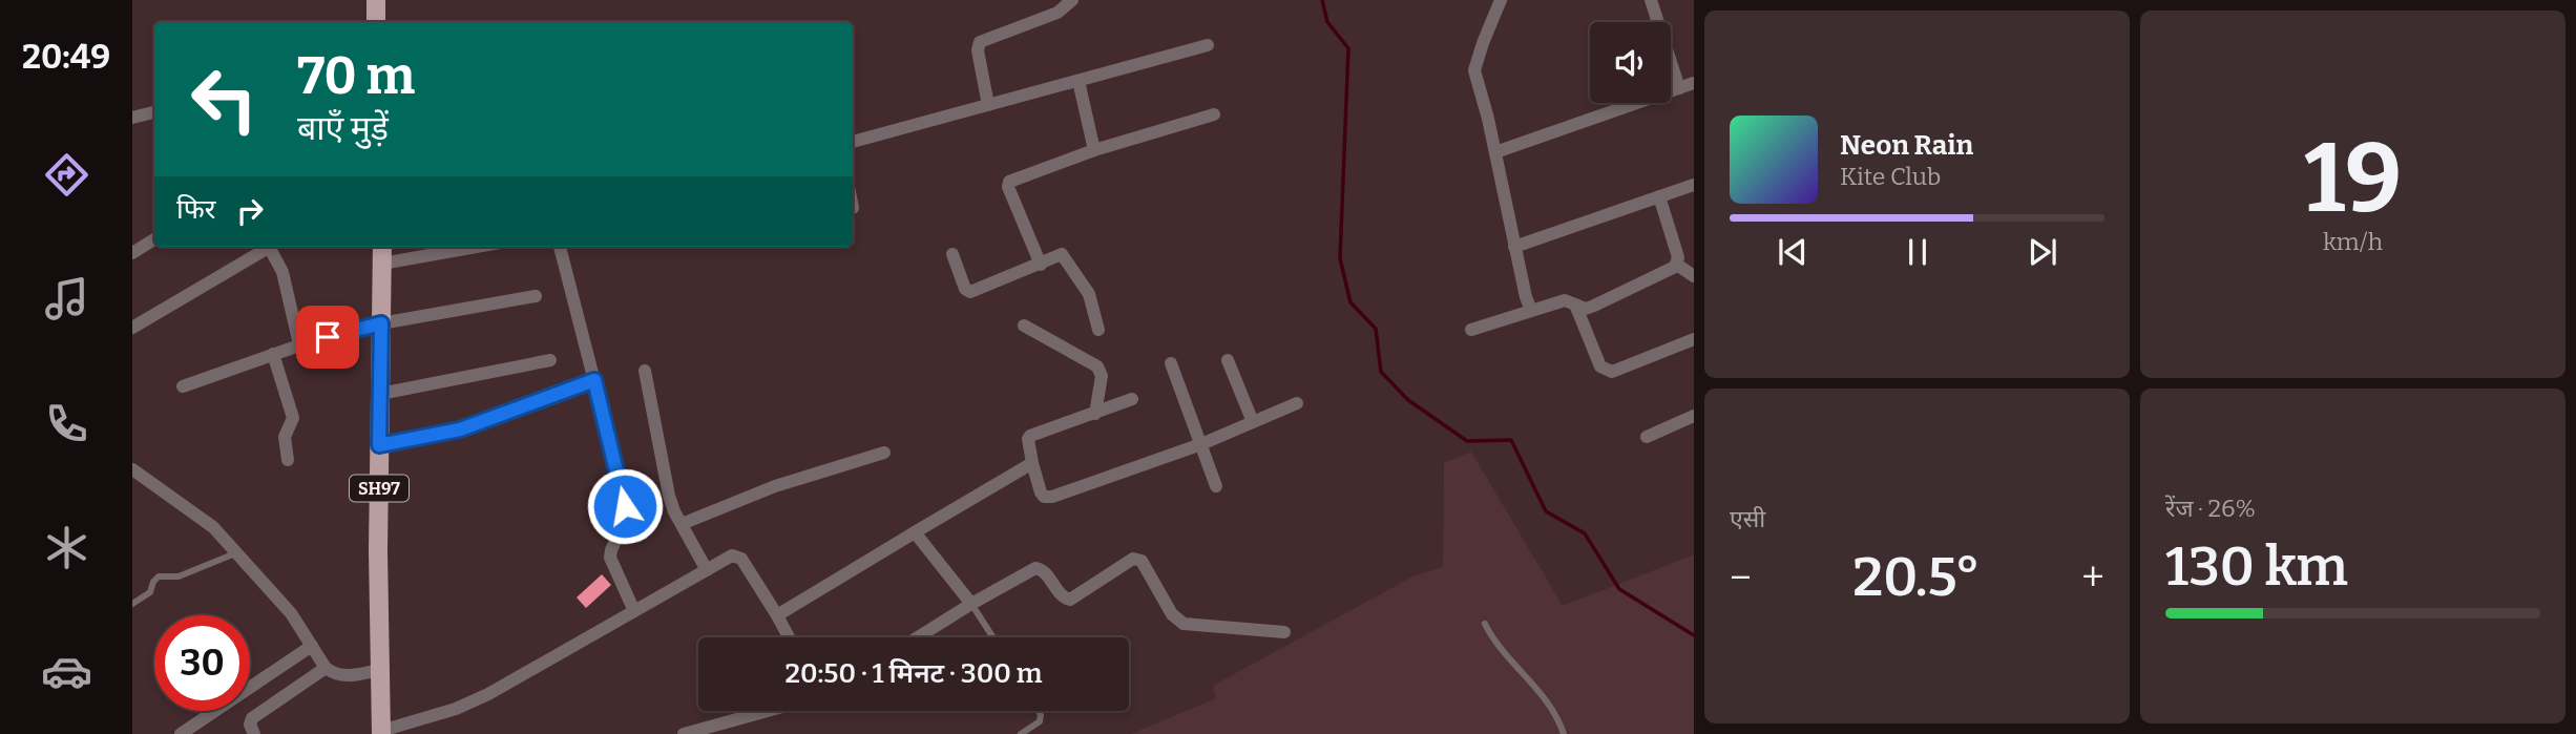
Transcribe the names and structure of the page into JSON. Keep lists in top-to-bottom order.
{
  "streets": {
    "main road": ["SH97"]
  },
  "page": {
    "tabs": "20:49",
    "tile": [
      ["19", "km/h"],
      "एसी",
      ["रेंज · 26%", "130 km"]
    ],
    "turn": ["70 m", "बाएँ मुड़ें"],
    "song": ["Neon Rain", "Kite Club"],
    "then": "फिर",
    "heat": ["−", "20.5°", "+"],
    "limit": "30",
    "trip": "20:50 · 1 मिनट · 300 m"
  }
}
